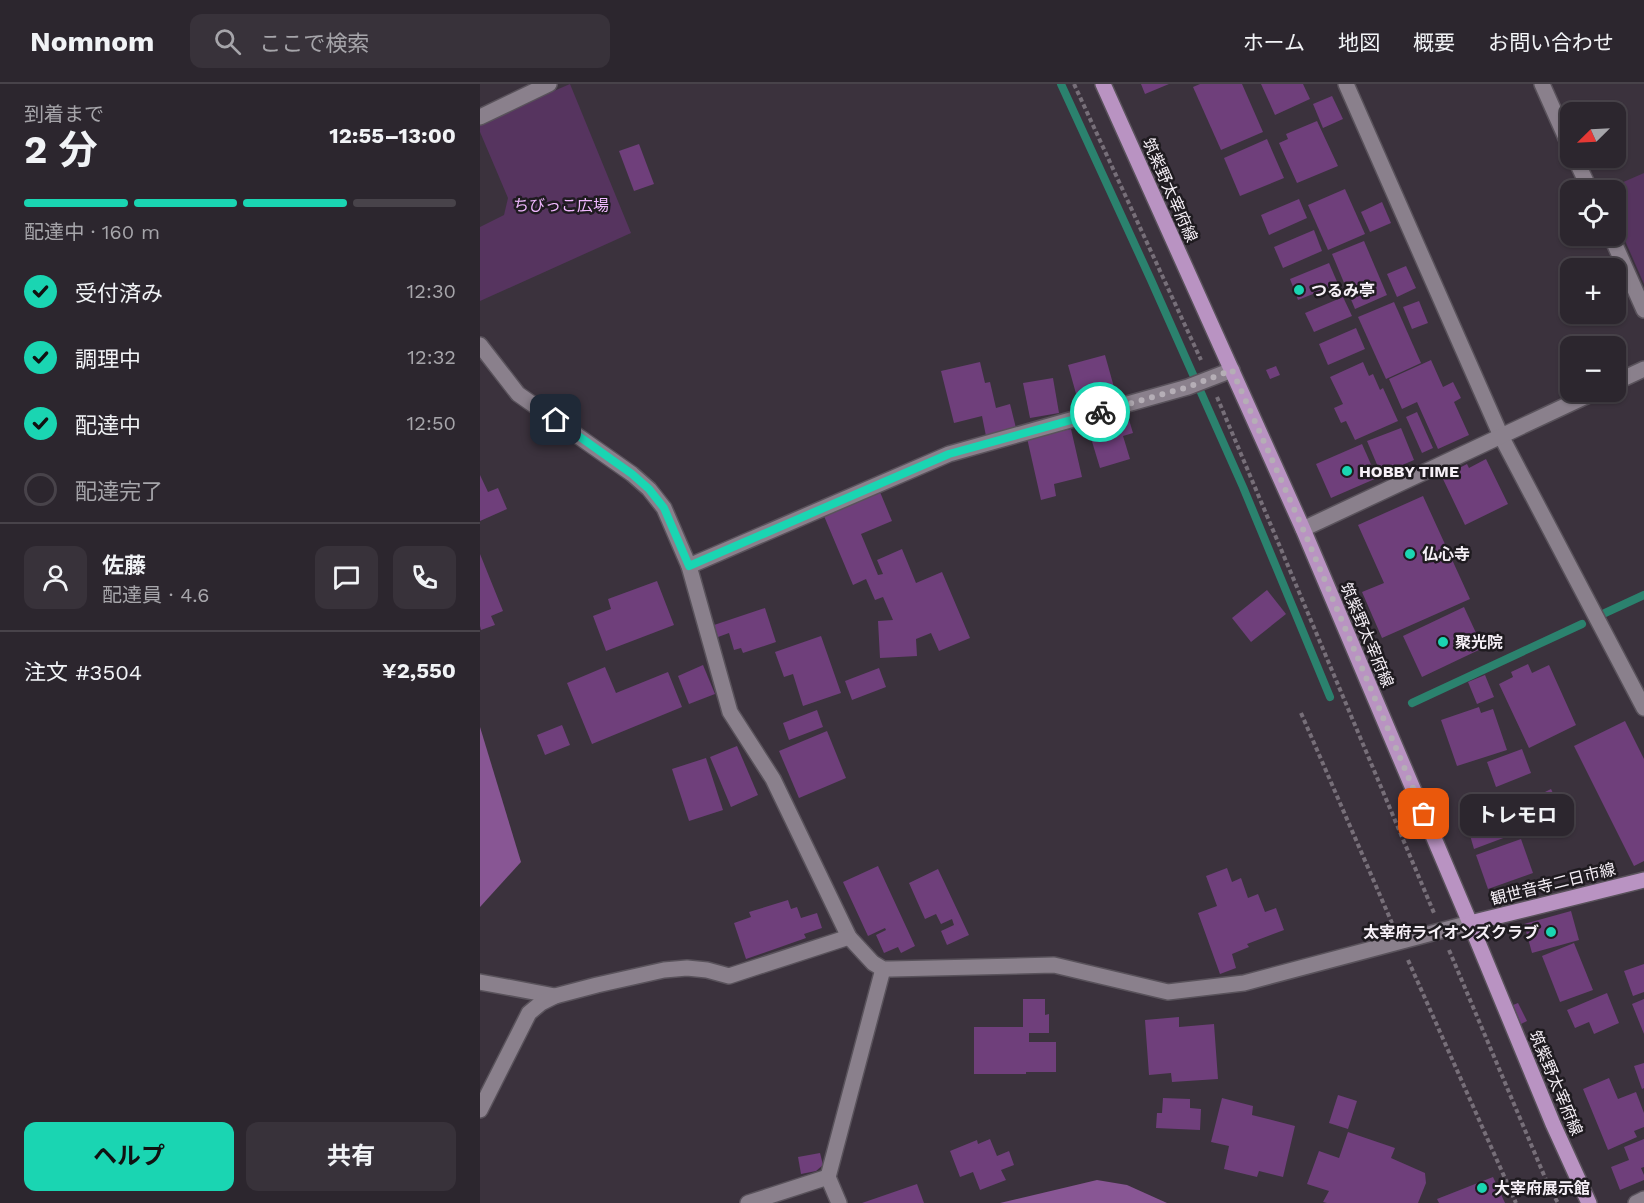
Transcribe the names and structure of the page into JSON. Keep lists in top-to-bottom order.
{
  "streets": {
    "main road": ["筑紫野太宰府線", "観世音寺二日市線"]
  },
  "crossings": [
    ["筑紫野太宰府線", "観世音寺二日市線"]
  ],
  "parks": ["ちびっこ広場"],
  "places": [
    "つるみ亭",
    "HOBBY TIME",
    "仏心寺",
    "聚光院",
    "トレモロ",
    "太宰府ライオンズクラブ",
    "大宰府展示館"
  ],
  "north": "bottom left",
  "page": {
    "header": "Nomnom",
    "search": "ここで検索",
    "nav": [
      "ホーム",
      "地図",
      "概要",
      "お問い合わせ"
    ],
    "heading": ["2 分", "到着まで", "12:55–13:00"],
    "panel": [
      "佐藤",
      "配達員 · 4.6",
      "注文 #3504",
      "¥2,550"
    ],
    "map_buttons": ["+", "−"],
    "bar": "配達中 · 160 m",
    "list": [
      ["受付済み", "12:30"],
      ["調理中", "12:32"],
      ["配達中", "12:50"],
      "配達完了"
    ],
    "bubble": "トレモロ",
    "buttons": ["ヘルプ", "共有"]
  }
}
